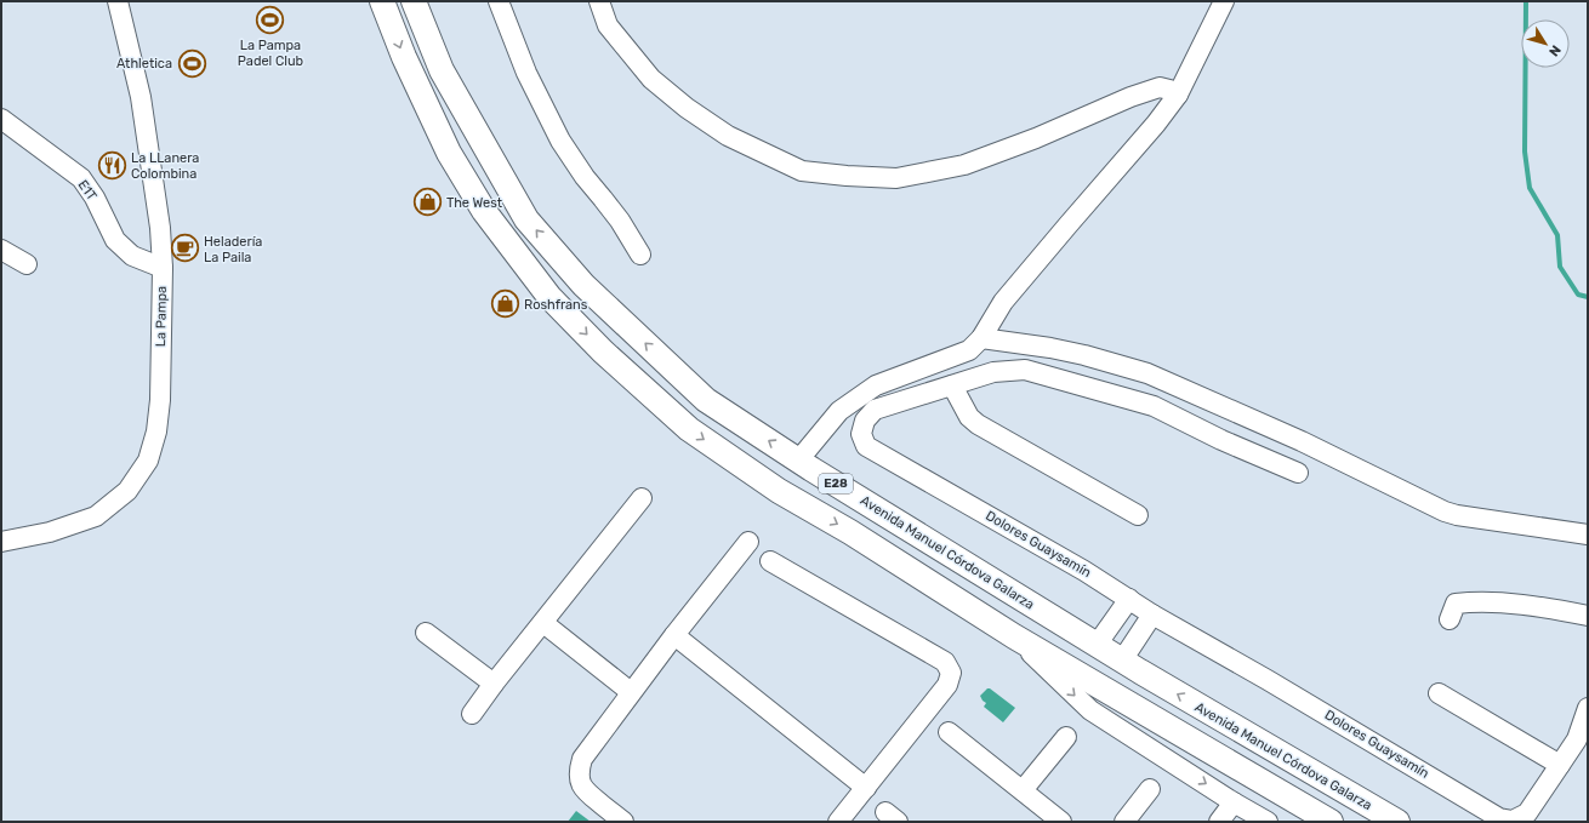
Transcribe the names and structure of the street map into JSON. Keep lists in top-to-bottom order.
{
  "streets": {
    "main road": ["E28", "Avenida Manuel Córdova Galarza"],
    "street": ["E1T", "La Pampa", "Dolores Guaysamín"]
  },
  "crossings": [
    ["E1T", "La Pampa"]
  ],
  "places": {
    "sports": ["La Pampa Padel Club", "Athletica"],
    "restaurant": ["La LLanera Colombina"],
    "shop": ["The West", "Roshfrans"],
    "cafe": ["Heladería La Paila"]
  },
  "north": "bottom right"
}
